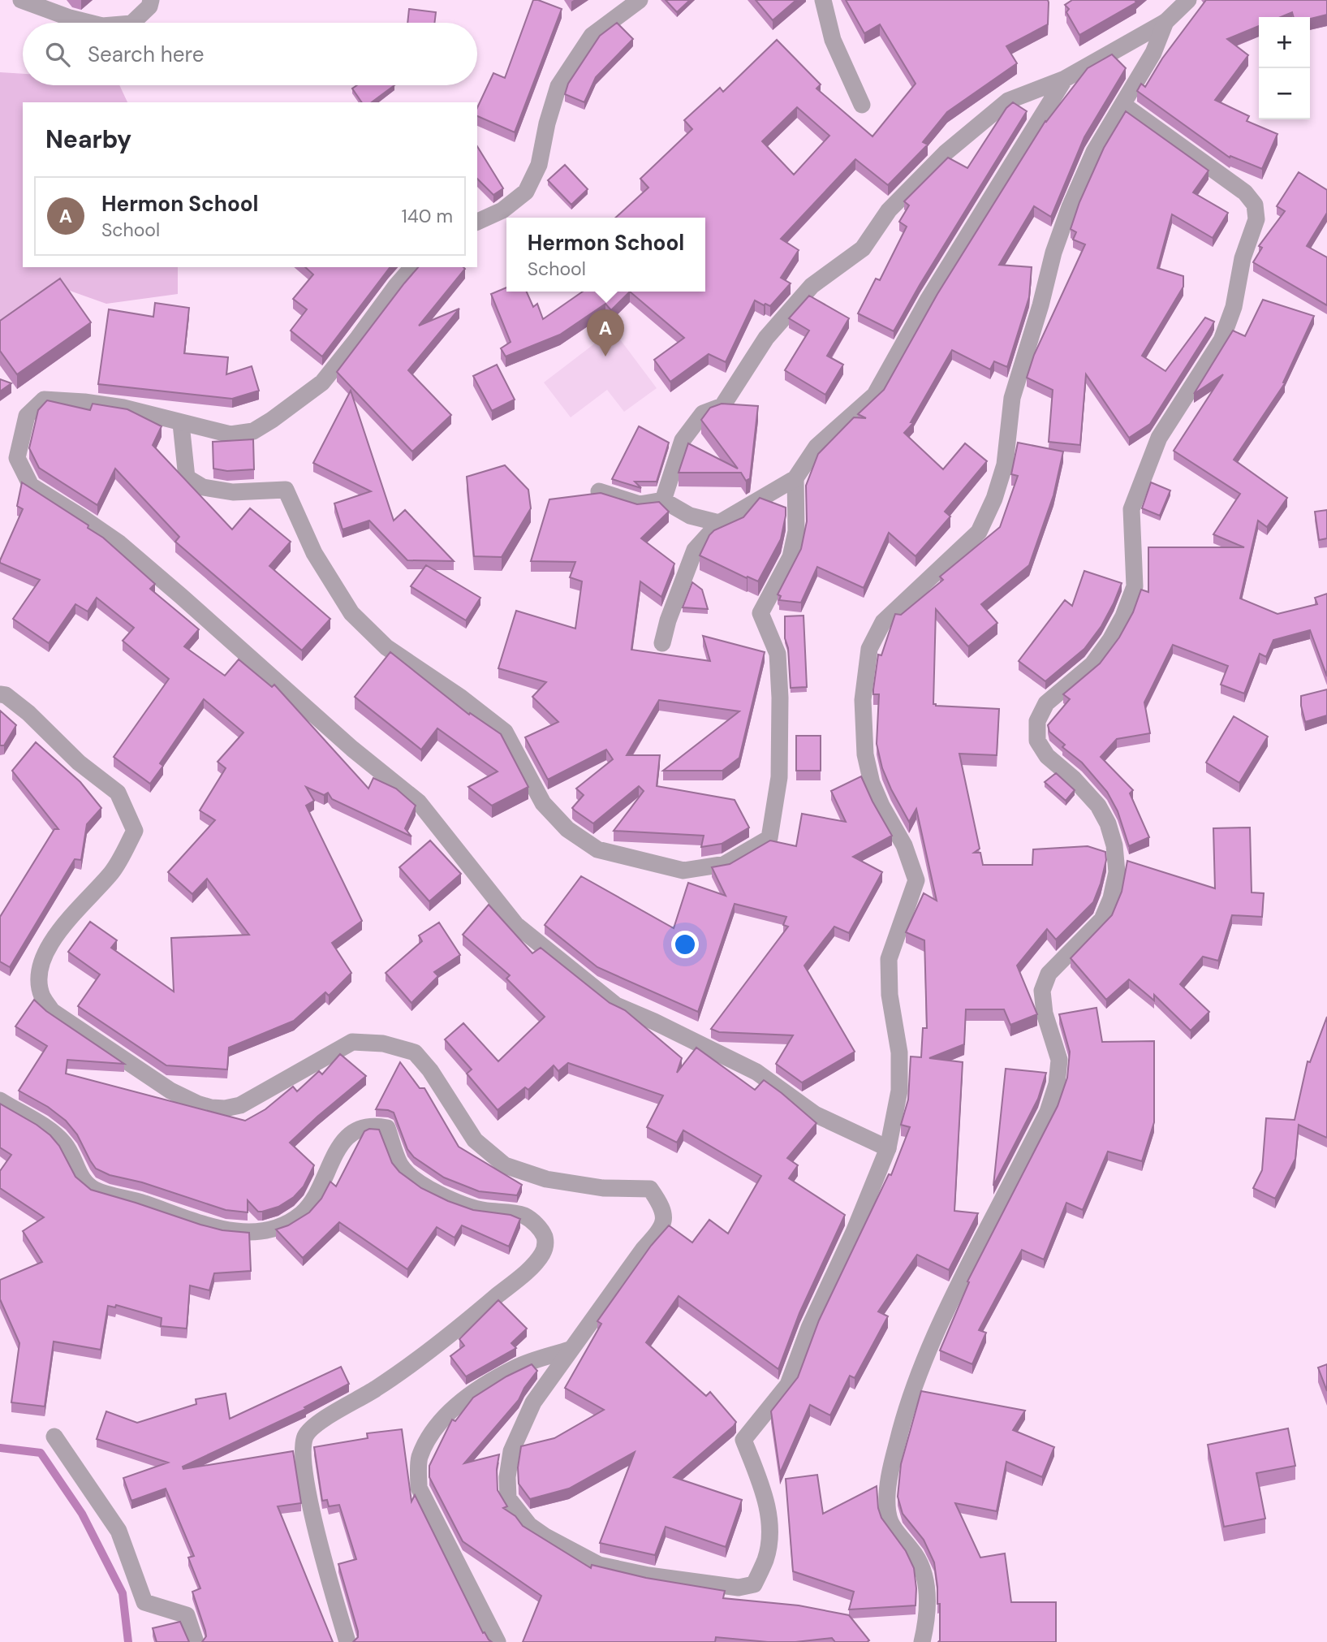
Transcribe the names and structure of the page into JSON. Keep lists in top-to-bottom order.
{
  "page": {
    "map_buttons": ["+", "−"],
    "search": "Search here",
    "heading": "Nearby",
    "list": [
      {
        "mark": "A",
        "name": "Hermon School",
        "note": "School",
        "value": "140 m"
      }
    ],
    "popup": ["Hermon School", "School"],
    "pins": "A"
  }
}
